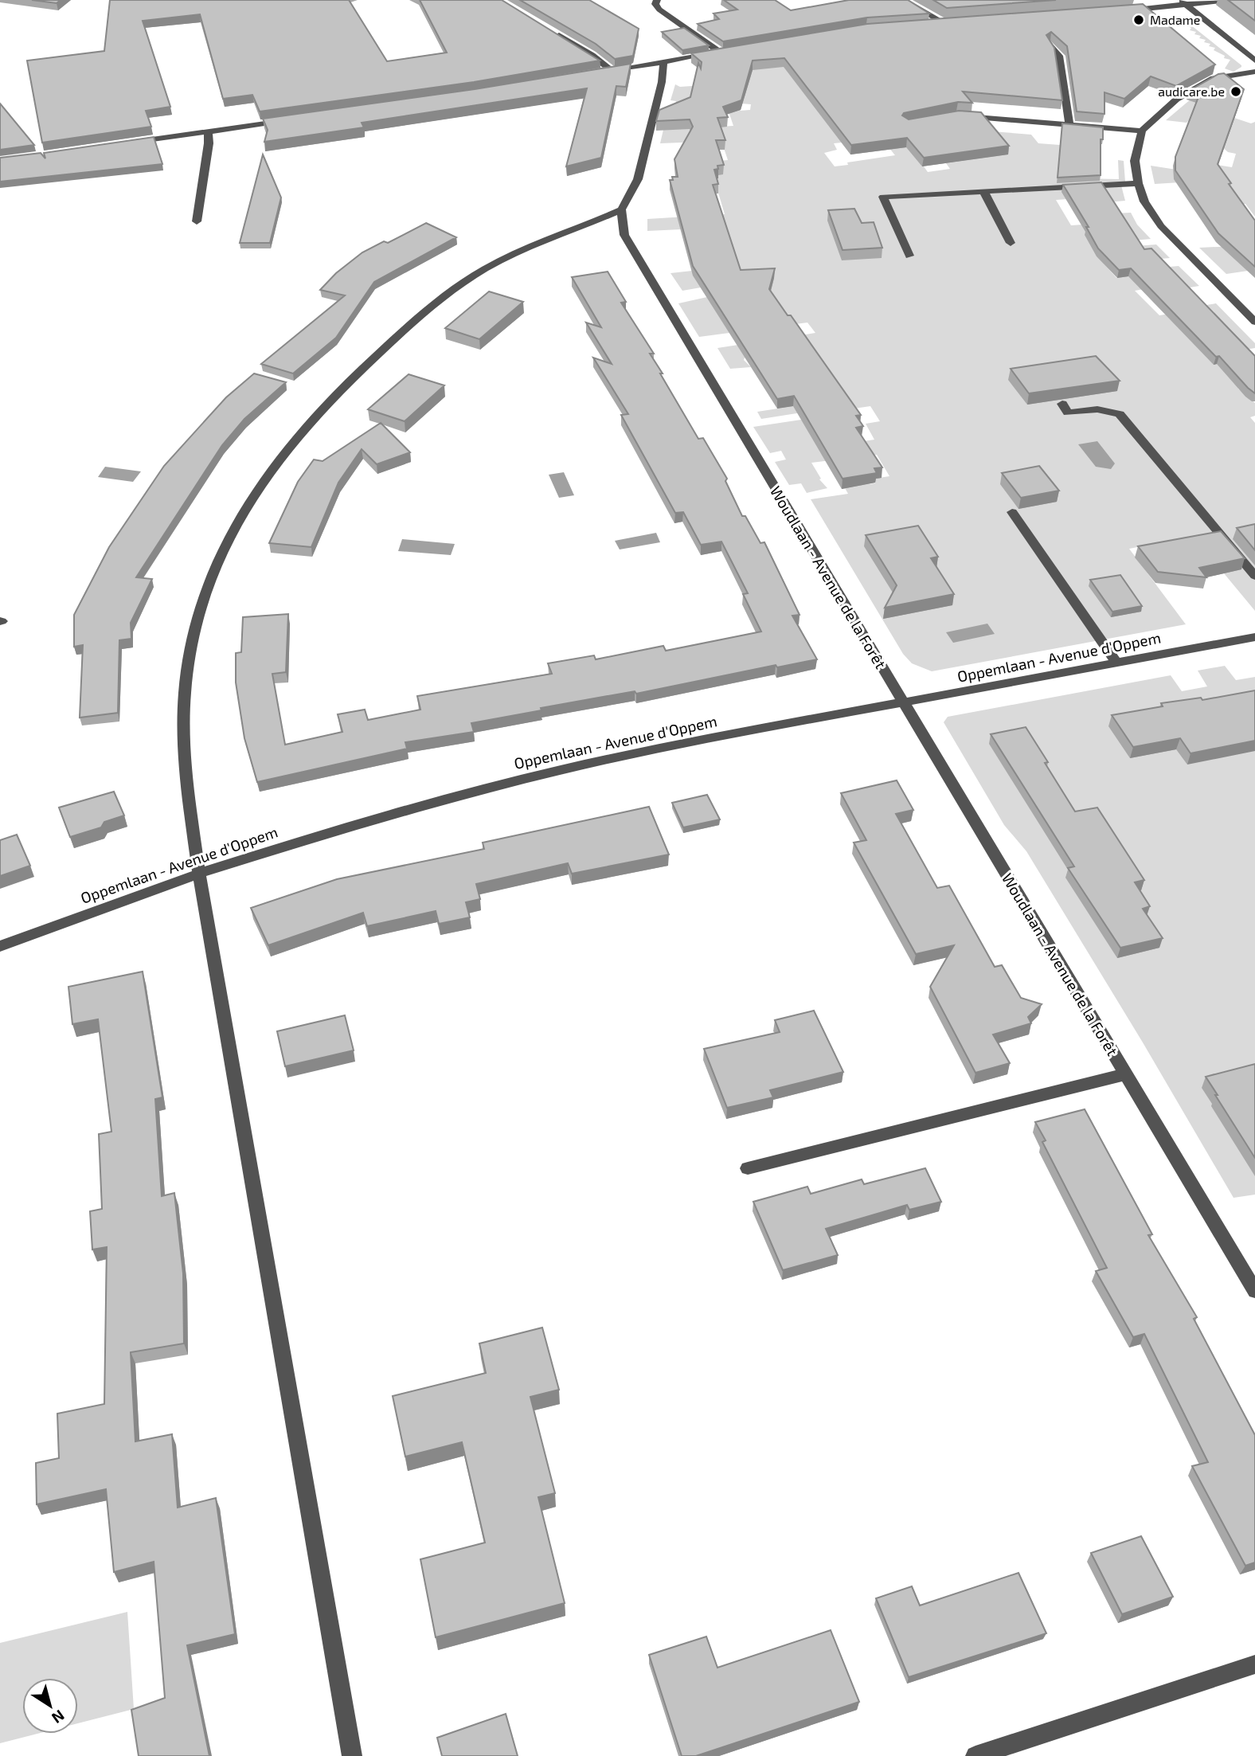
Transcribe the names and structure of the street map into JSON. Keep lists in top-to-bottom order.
{
  "streets": {
    "street": ["Woudlaan - Avenue de la Forêt", "Oppemlaan - Avenue d'Oppem"]
  },
  "crossings": [
    ["Woudlaan - Avenue de la Forêt", "Oppemlaan - Avenue d'Oppem"]
  ],
  "places": ["Madame", "audicare.be"],
  "north": "bottom right"
}
